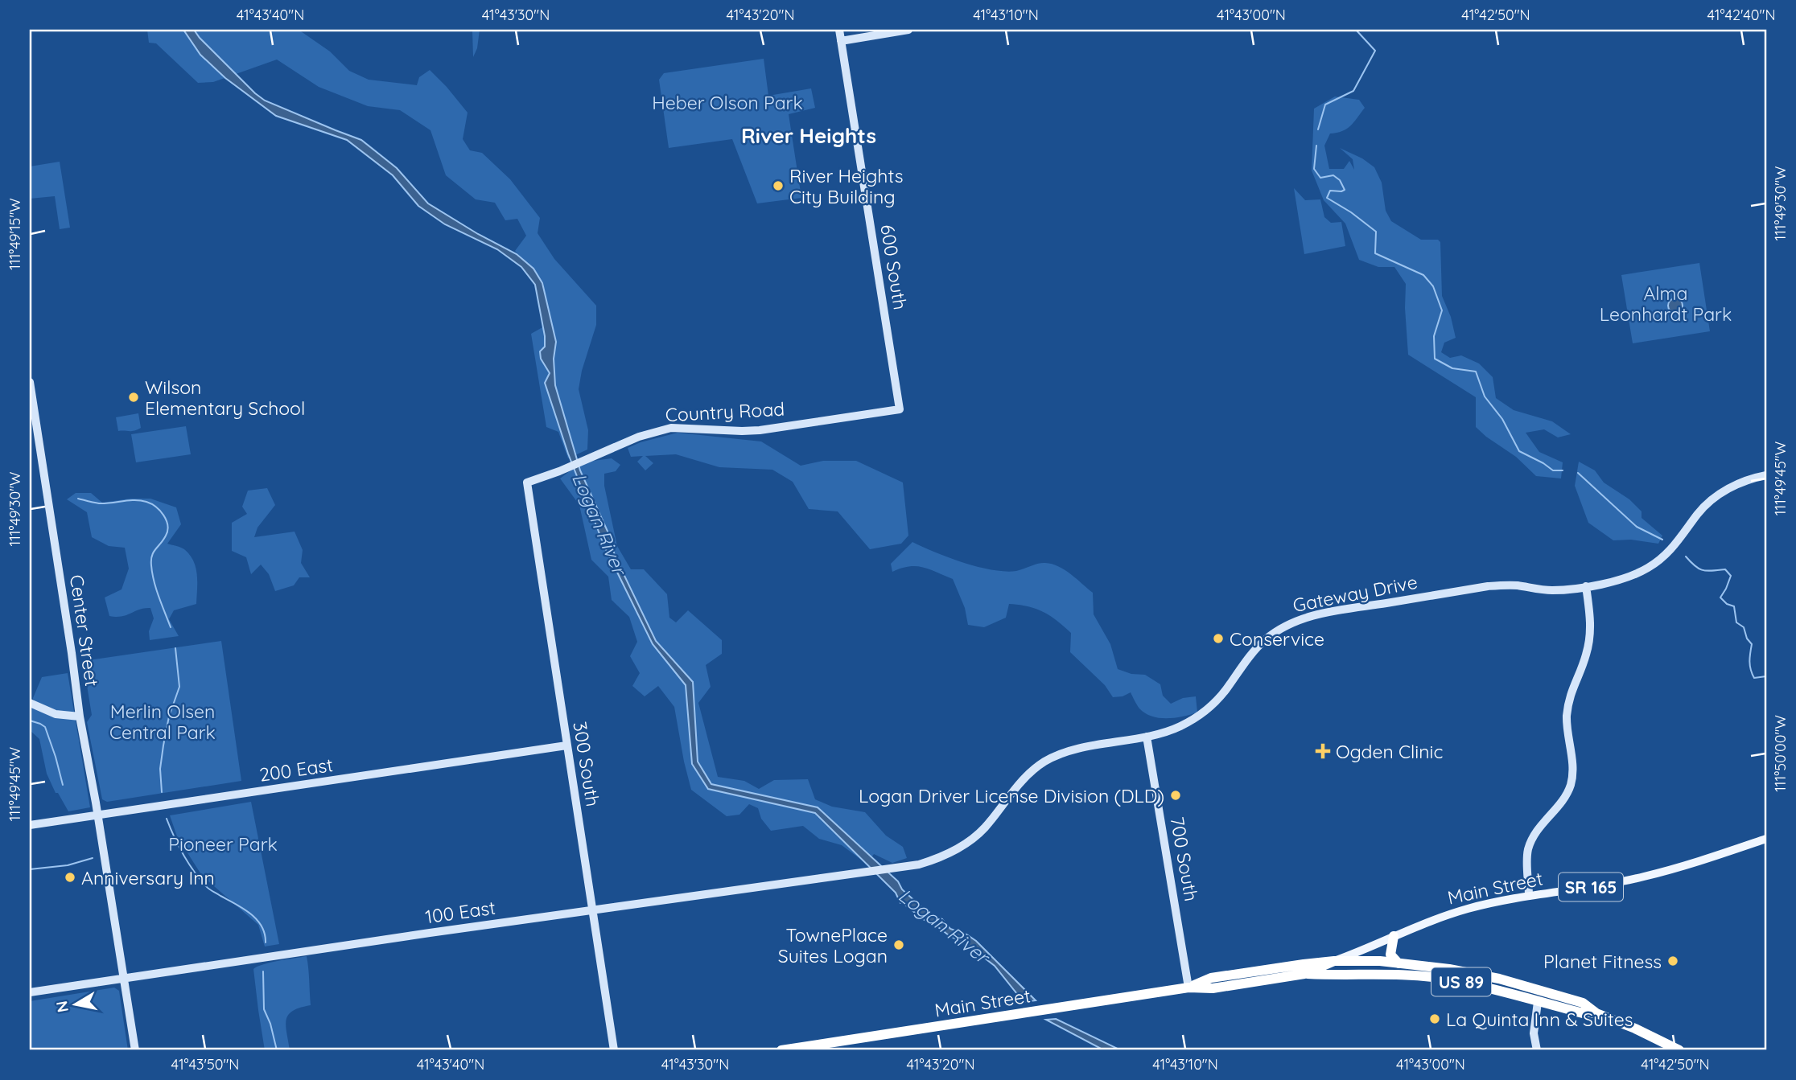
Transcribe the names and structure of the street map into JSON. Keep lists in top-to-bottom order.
{
  "streets": {
    "highway": ["Main Street", "US 89"],
    "main road": ["SR 165"],
    "street": [
      "600 South",
      "Country Road",
      "Gateway Drive",
      "Center Street",
      "300 South",
      "200 East",
      "700 South",
      "100 East"
    ]
  },
  "crossings": [
    ["600 South", "Country Road"],
    ["Country Road", "300 South"],
    ["Gateway Drive", "700 South"],
    ["Gateway Drive", "100 East"],
    ["Center Street", "200 East"],
    ["Center Street", "100 East"],
    ["300 South", "200 East"],
    ["300 South", "100 East"],
    ["700 South", "Main Street"],
    ["Main Street", "US 89"]
  ],
  "districts": ["River Heights"],
  "water": ["Logan River"],
  "parks": [
    "Heber Olson Park",
    "Alma Leonhardt Park",
    "Merlin Olsen Central Park",
    "Pioneer Park"
  ],
  "places": {
    "other": [
      "River Heights City Building",
      "Wilson Elementary School",
      "Conservice",
      "Logan Driver License Division (DLD)",
      "Anniversary Inn",
      "TownePlace Suites Logan",
      "Planet Fitness",
      "La Quinta Inn & Suites"
    ],
    "health": ["Ogden Clinic"]
  },
  "north": "left",
  "coordinates": [
    "41°43'40\"N",
    "41°43'30\"N",
    "41°43'20\"N",
    "41°43'10\"N",
    "41°43'00\"N",
    "41°42'50\"N",
    "41°42'40\"N",
    "111°49'30\"W",
    "111°49'15\"W",
    "111°49'45\"W",
    "111°50'00\"W",
    "41°43'50\"N"
  ]
}
